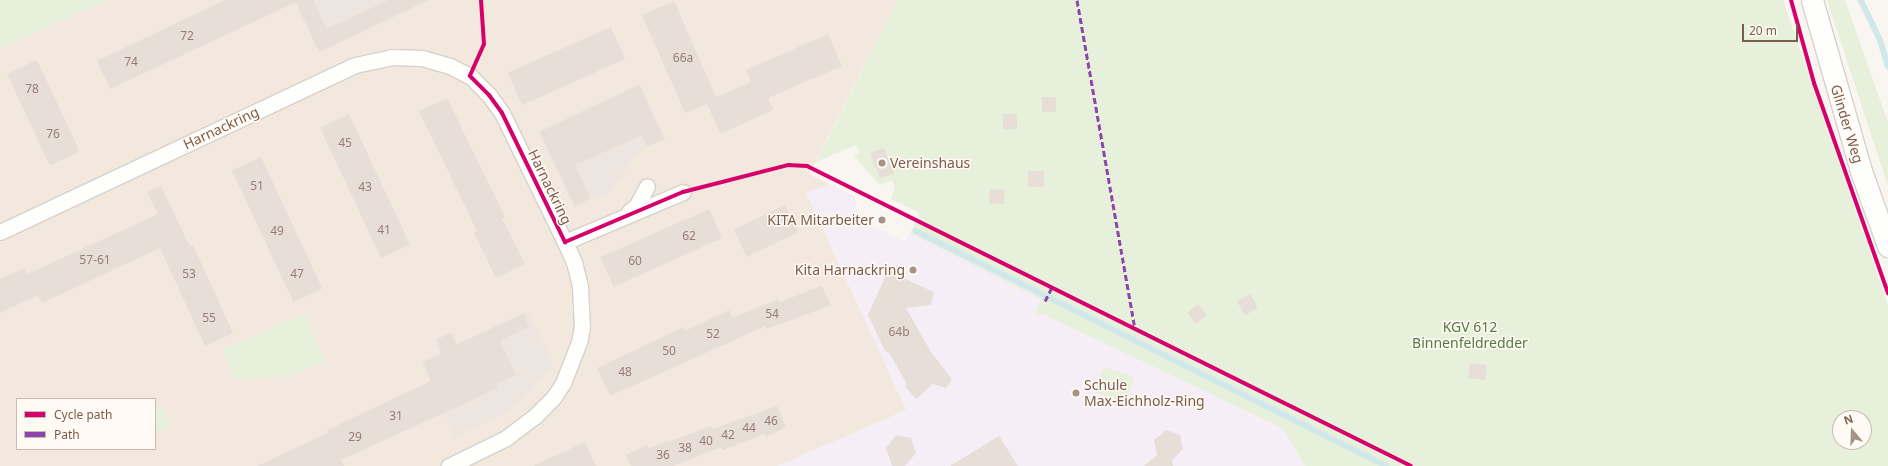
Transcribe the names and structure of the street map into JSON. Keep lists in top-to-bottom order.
{
  "streets": {
    "main road": ["Glinder Weg"],
    "street": ["Harnackring"]
  },
  "parks": ["KGV 612 Binnenfeldredder"],
  "places": [
    "Vereinshaus",
    "KITA Mitarbeiter",
    "Kita Harnackring",
    "Schule Max-Eichholz-Ring"
  ],
  "house_numbers": [
    "72",
    "66a",
    "74",
    "78",
    "76",
    "45",
    "51",
    "43",
    "41",
    "49",
    "62",
    "57-61",
    "60",
    "53",
    "47",
    "54",
    "55",
    "64b",
    "52",
    "50",
    "48",
    "31",
    "46",
    "44",
    "42",
    "29",
    "40",
    "38",
    "36"
  ],
  "legend": ["Cycle path", "Path"],
  "scale_bar": "20 m",
  "north": "top"
}
